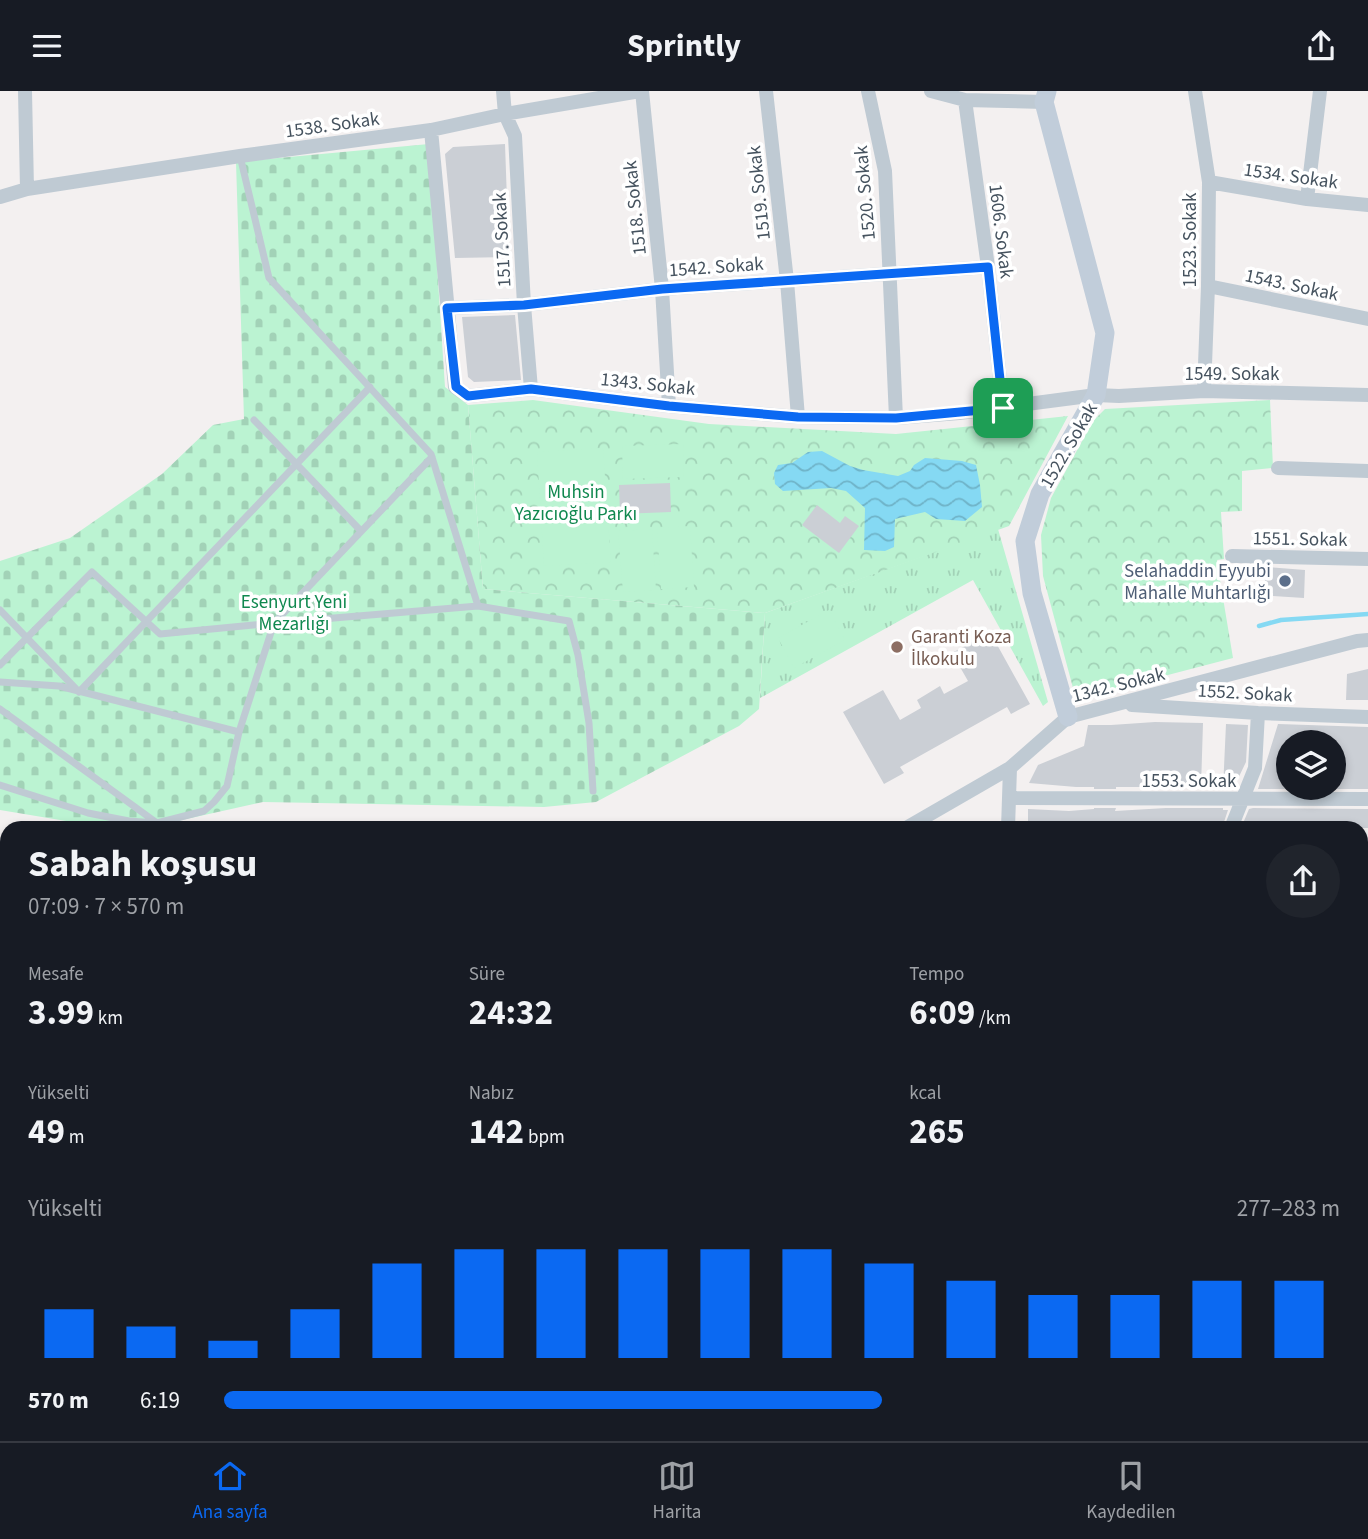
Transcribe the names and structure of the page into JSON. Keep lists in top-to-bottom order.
{
  "streets": {
    "street": [
      "1538. Sokak",
      "1534. Sokak",
      "1519. Sokak",
      "1520. Sokak",
      "1518. Sokak",
      "1606. Sokak",
      "1517. Sokak",
      "1523. Sokak",
      "1542. Sokak",
      "1543. Sokak",
      "1549. Sokak",
      "1343. Sokak",
      "1522. Sokak",
      "1551. Sokak",
      "1342. Sokak",
      "1552. Sokak",
      "1553. Sokak"
    ]
  },
  "crossings": [
    ["1538. Sokak", "1518. Sokak"],
    ["1538. Sokak", "1517. Sokak"],
    ["1538. Sokak", "1343. Sokak"],
    ["1534. Sokak", "1523. Sokak"],
    ["1519. Sokak", "1542. Sokak"],
    ["1519. Sokak", "1343. Sokak"],
    ["1520. Sokak", "1542. Sokak"],
    ["1520. Sokak", "1343. Sokak"],
    ["1518. Sokak", "1542. Sokak"],
    ["1518. Sokak", "1343. Sokak"],
    ["1606. Sokak", "1542. Sokak"],
    ["1606. Sokak", "1343. Sokak"],
    ["1517. Sokak", "1542. Sokak"],
    ["1517. Sokak", "1343. Sokak"],
    ["1523. Sokak", "1543. Sokak"],
    ["1523. Sokak", "1549. Sokak"],
    ["1542. Sokak", "1343. Sokak"],
    ["1549. Sokak", "1343. Sokak"],
    ["1549. Sokak", "1522. Sokak"],
    ["1343. Sokak", "1522. Sokak"],
    ["1522. Sokak", "1342. Sokak"],
    ["1342. Sokak", "1552. Sokak"]
  ],
  "parks": ["Muhsin Yazıcıoğlu Parkı", "Esenyurt Yeni Mezarlığı"],
  "places": ["Selahaddin Eyyubi Mahalle Muhtarlığı", "Garanti Koza İlkokulu"],
  "page": {
    "header": "Sprintly",
    "heading": ["Sabah koşusu", "07:09 · 7 × 570 m"],
    "stats": [
      ["Mesafe", "3.99 km"],
      ["Süre", "24:32"],
      ["Tempo", "6:09 /km"],
      ["Yükselti", "49 m"],
      ["Nabız", "142 bpm"],
      ["kcal", "265"]
    ],
    "chart": ["Yükselti", "277–283 m"],
    "list": [
      {
        "name": "570 m",
        "note": "6:19"
      }
    ],
    "tabs": ["Ana sayfa", "Harita", "Kaydedilen"]
  }
}
